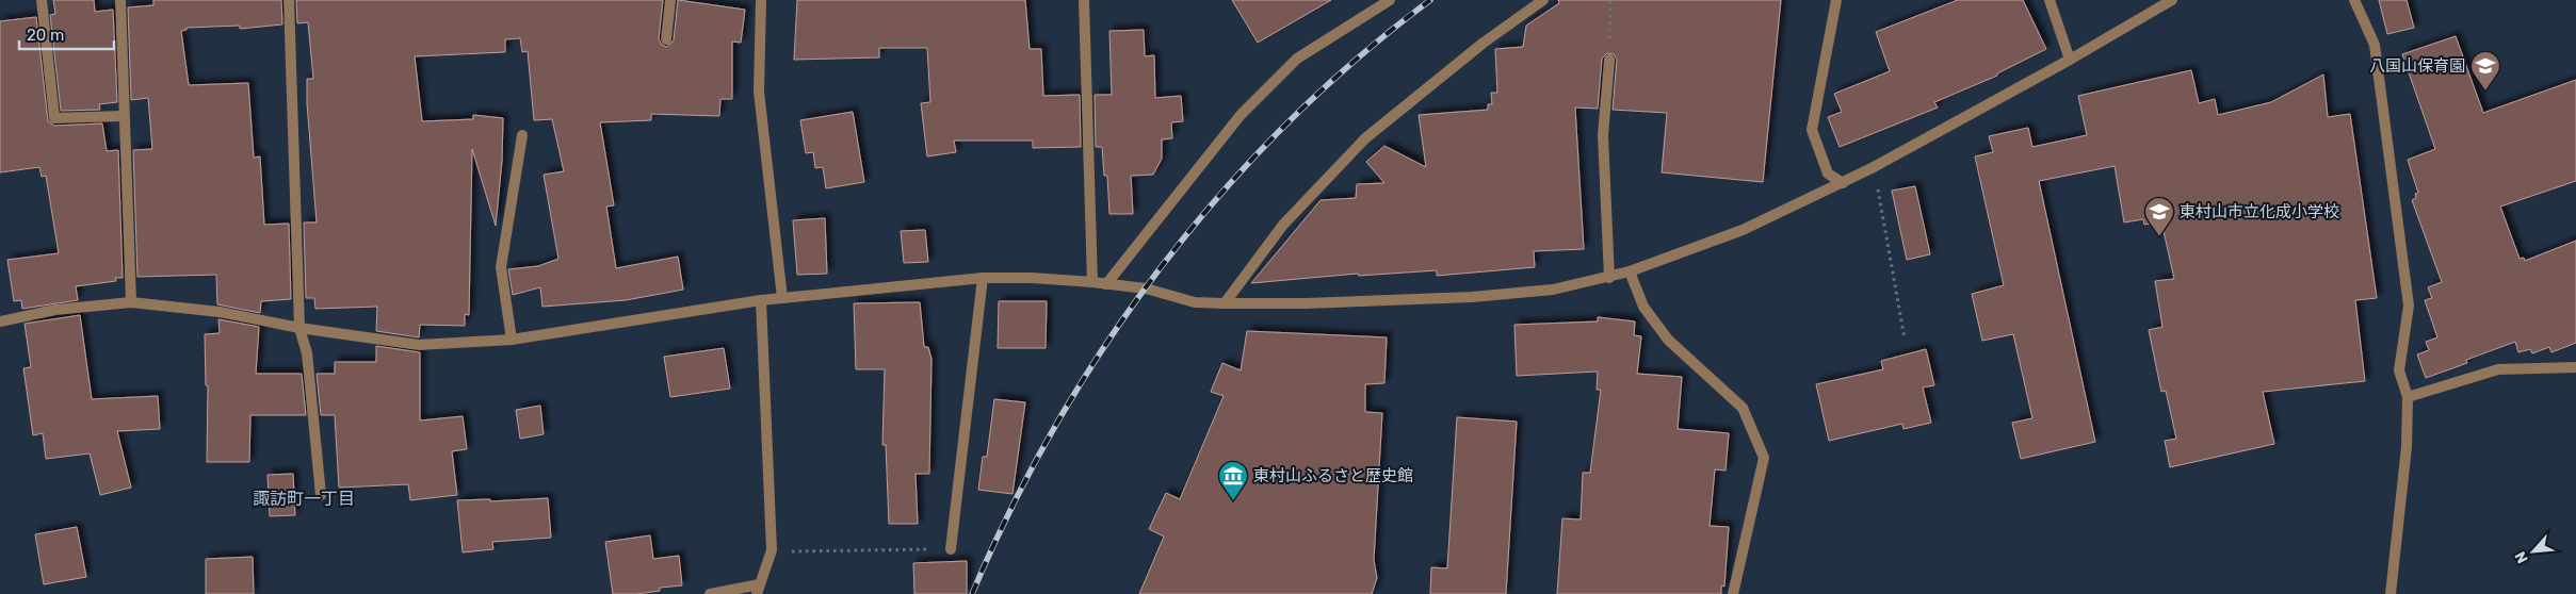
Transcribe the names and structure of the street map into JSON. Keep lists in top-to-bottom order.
{
  "districts": ["諏訪町一丁目"],
  "places": {
    "school or university": ["八国山保育園", "東村山市立化成小学校"],
    "museum": ["東村山ふるさと歴史館"]
  },
  "scale_bar": "20 m",
  "north": "bottom left"
}
